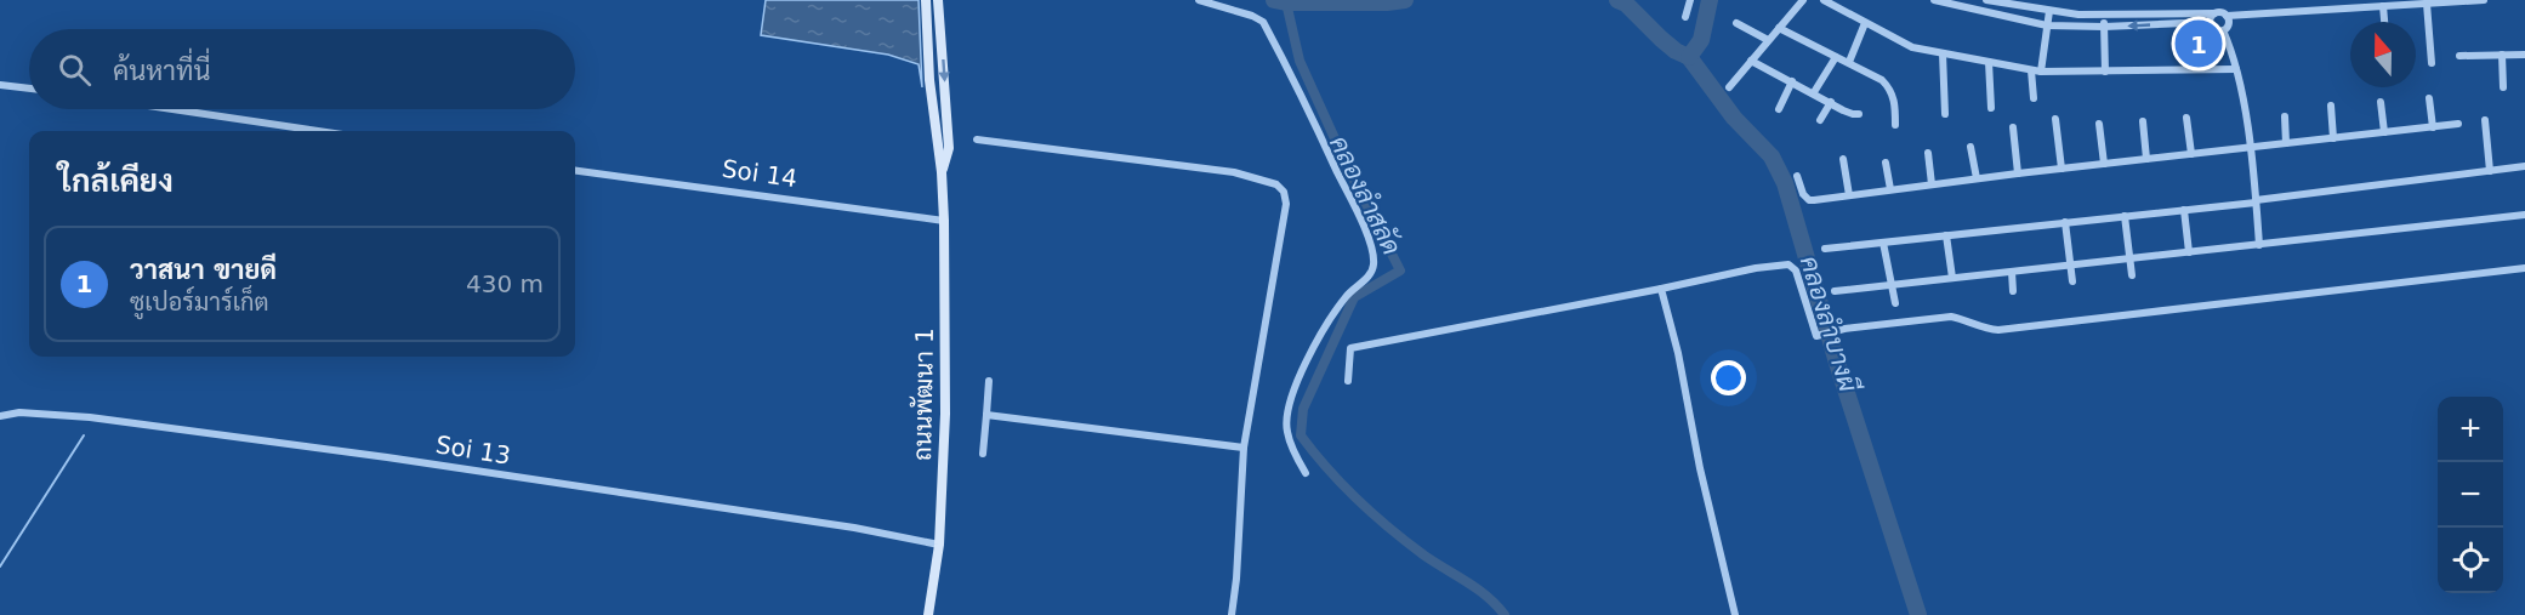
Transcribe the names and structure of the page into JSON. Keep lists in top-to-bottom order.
{
  "streets": {
    "main road": ["ถนนพัฒนา 1"],
    "street": ["Soi 14", "Soi 13"]
  },
  "crossings": [
    ["Soi 14", "ถนนพัฒนา 1"],
    ["ถนนพัฒนา 1", "Soi 13"]
  ],
  "water": ["คลองลำสลัด", "คลองลำบางผี"],
  "north": "top",
  "page": {
    "pins": "1",
    "search": "ค้นหาที่นี่",
    "heading": "ใกล้เคียง",
    "list": [
      {
        "mark": "1",
        "name": "วาสนา ขายดี",
        "note": "ซูเปอร์มาร์เก็ต",
        "value": "430 m"
      }
    ],
    "map_buttons": ["+", "−"]
  }
}
